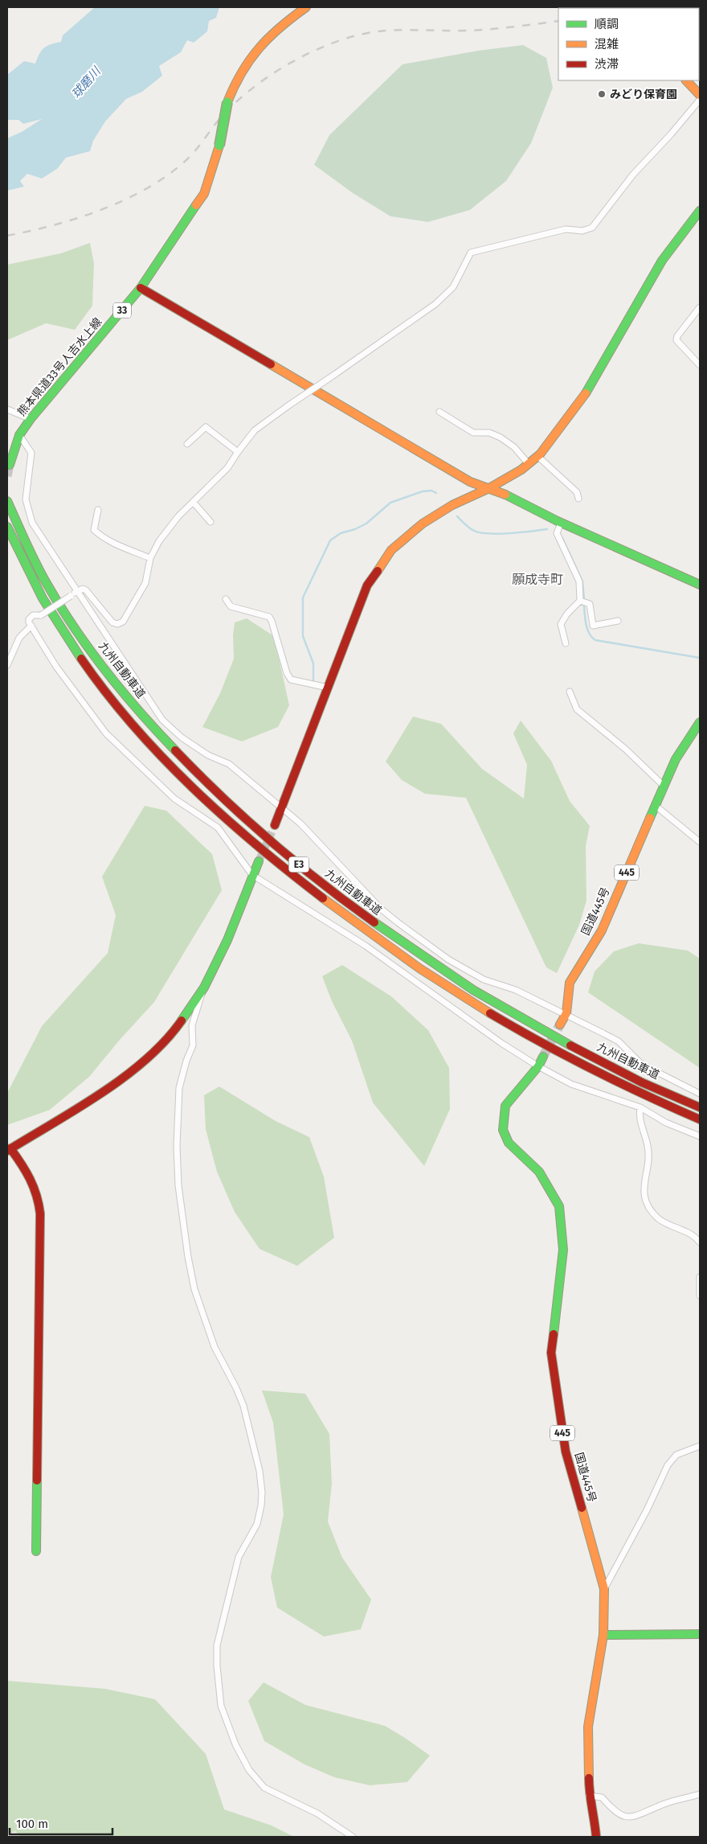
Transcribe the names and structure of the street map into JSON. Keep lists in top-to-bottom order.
{
  "streets": {
    "main road": [
      "33",
      "熊本県道33号人吉水上線",
      "九州自動車道",
      "E3",
      "445",
      "国道445号"
    ]
  },
  "districts": ["願成寺町"],
  "water": ["球磨川"],
  "places": ["みどり保育園"],
  "legend": ["順調", "混雑", "渋滞"],
  "scale_bar": "100 m"
}
